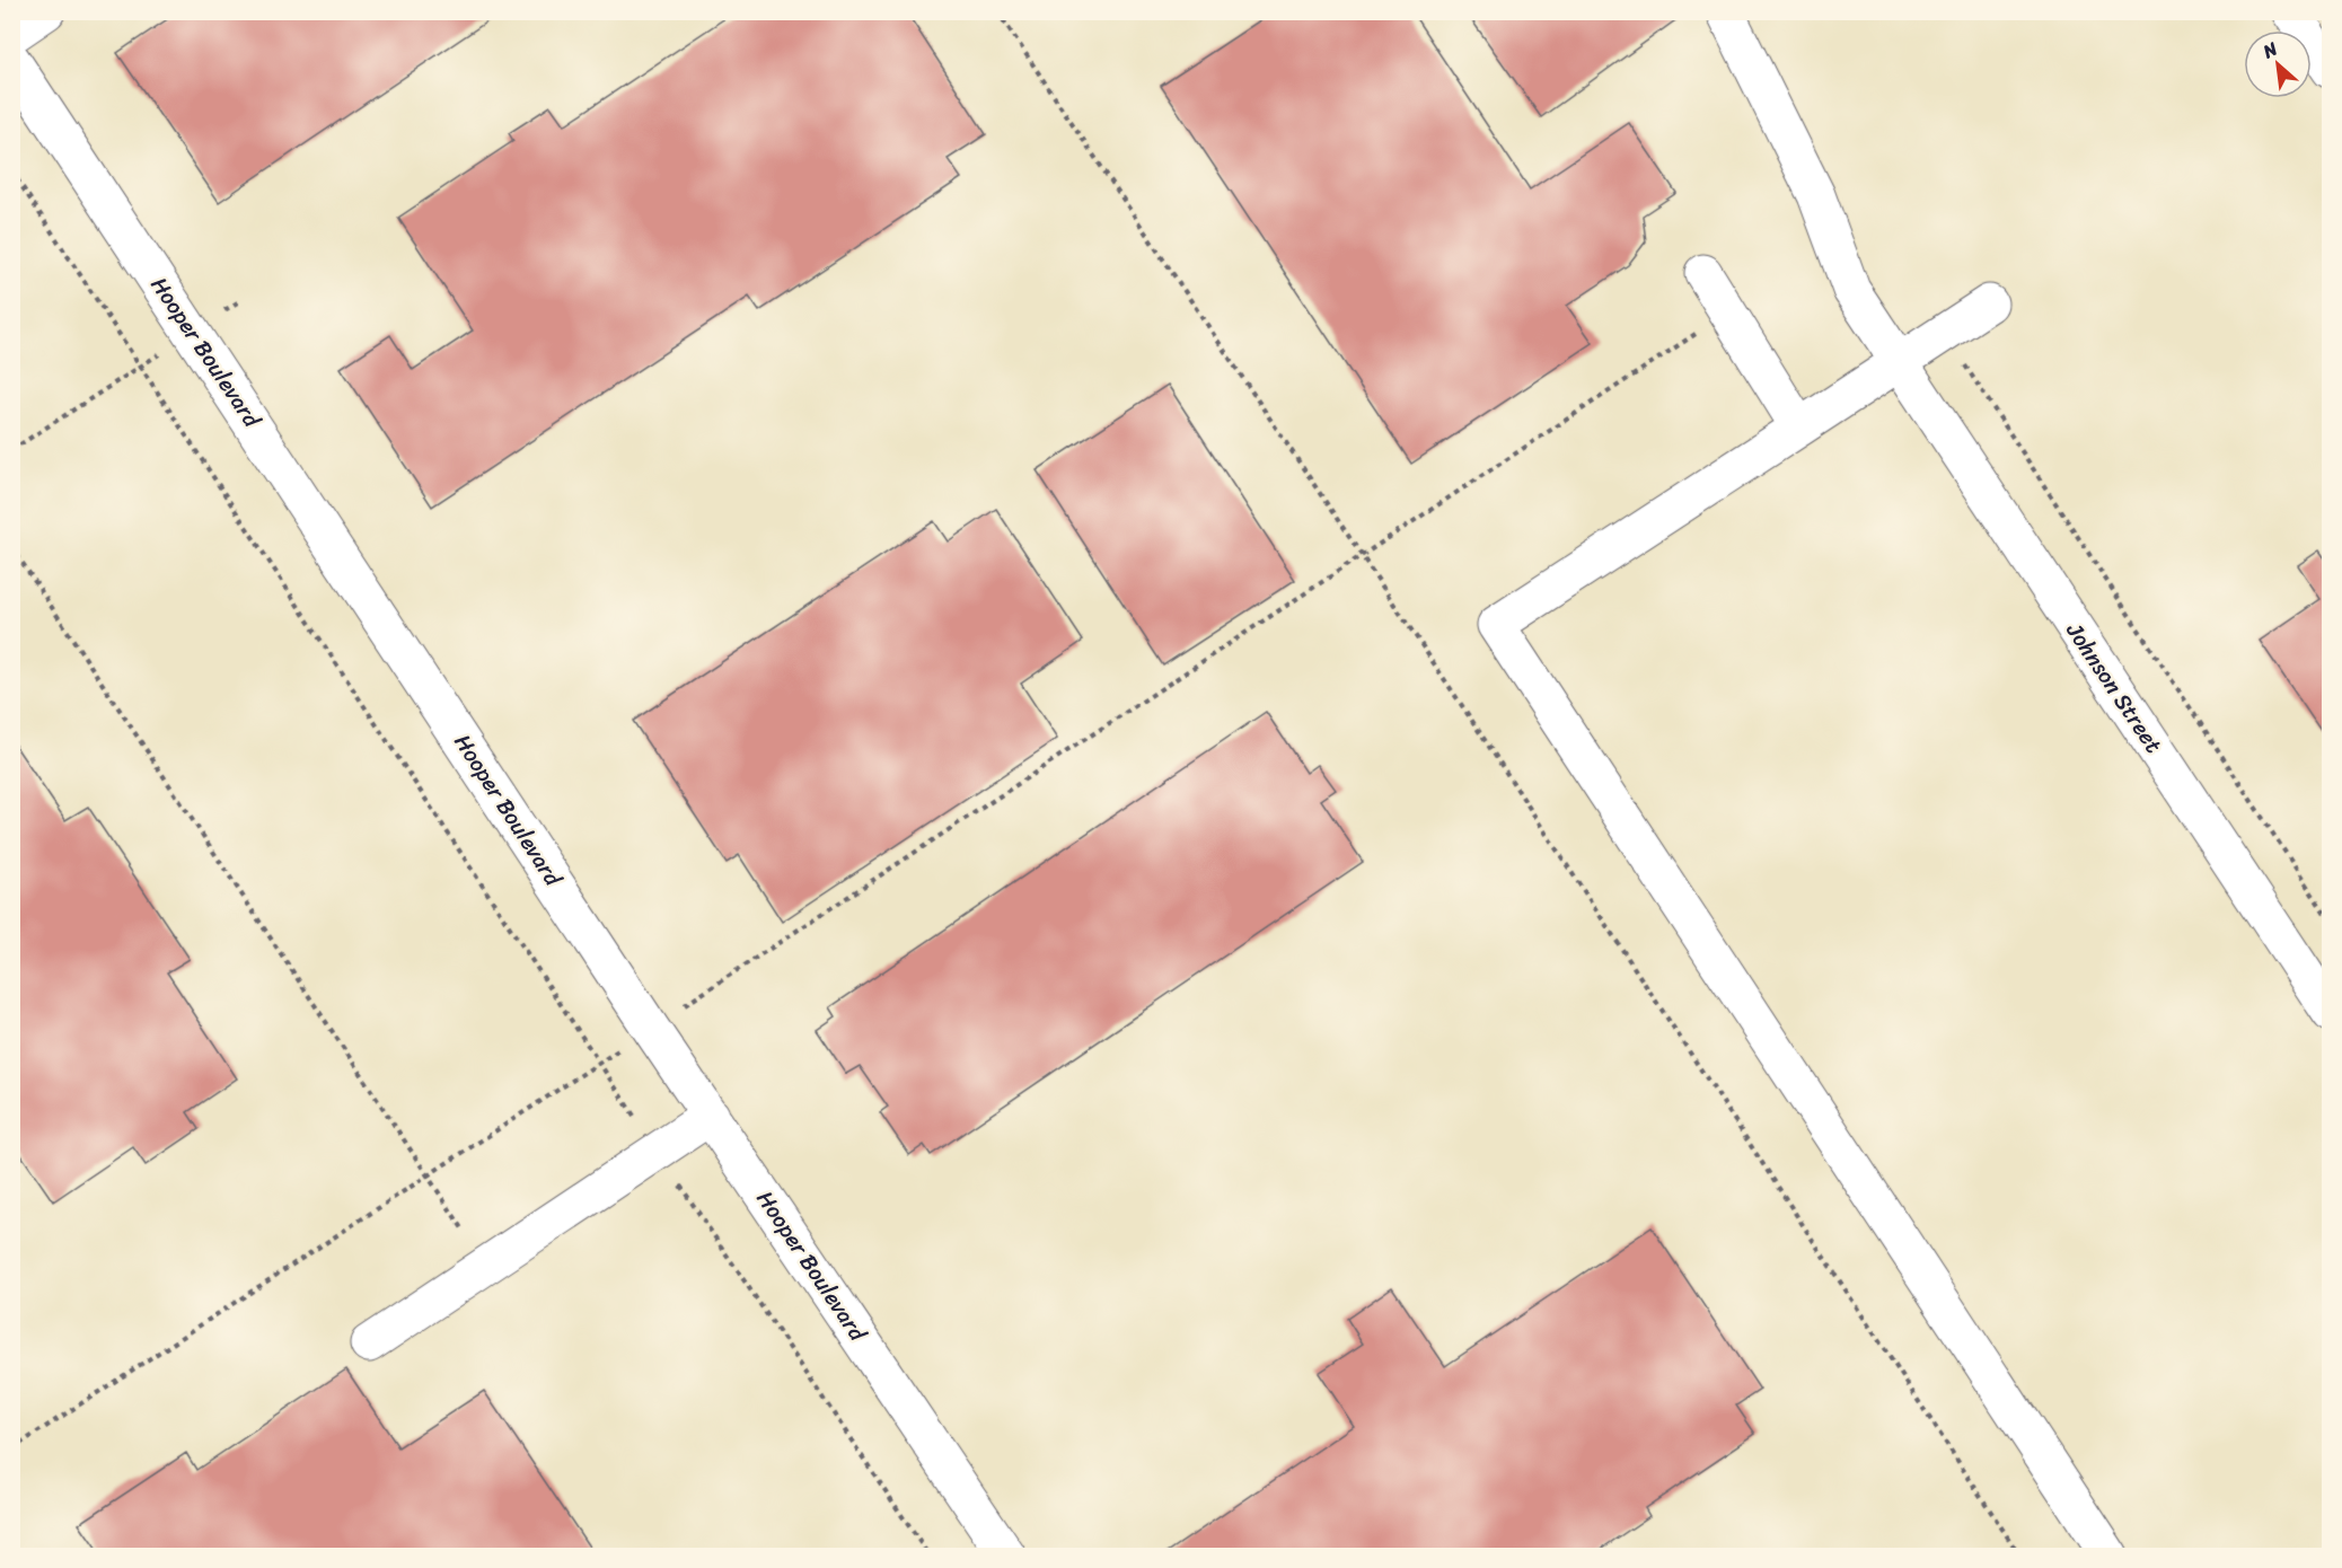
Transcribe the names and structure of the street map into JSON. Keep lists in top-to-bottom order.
{
  "streets": {
    "street": ["Hooper Boulevard", "Johnson Street"]
  },
  "north": "top left"
}
